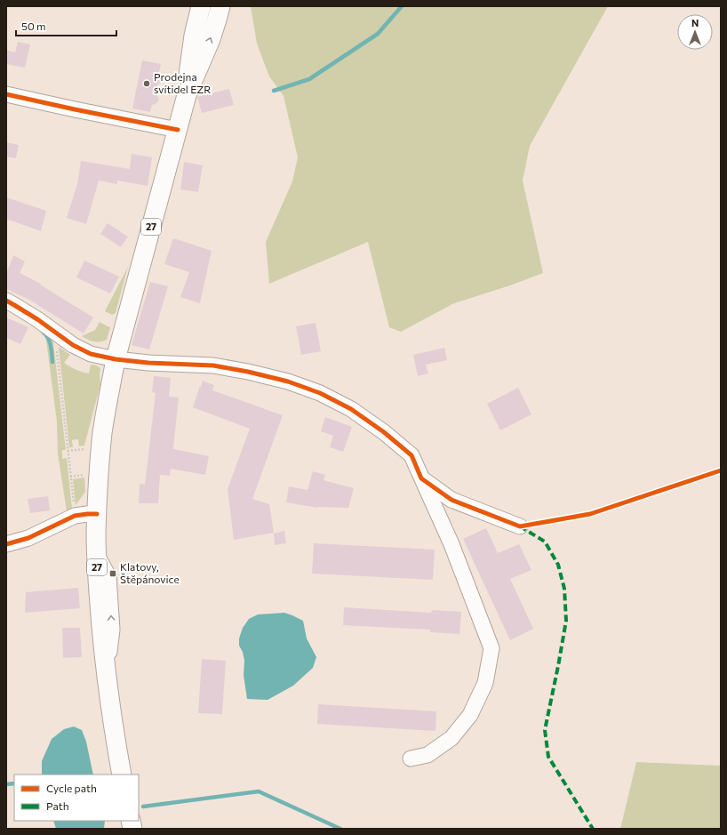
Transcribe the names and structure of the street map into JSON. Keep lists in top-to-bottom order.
{
  "streets": {
    "main road": ["27"]
  },
  "places": {
    "other": ["Prodejna svítidel EZR"],
    "transit": ["Klatovy, Štěpánovice"]
  },
  "legend": ["Cycle path", "Path"],
  "scale_bar": "50 m",
  "north": "top"
}
